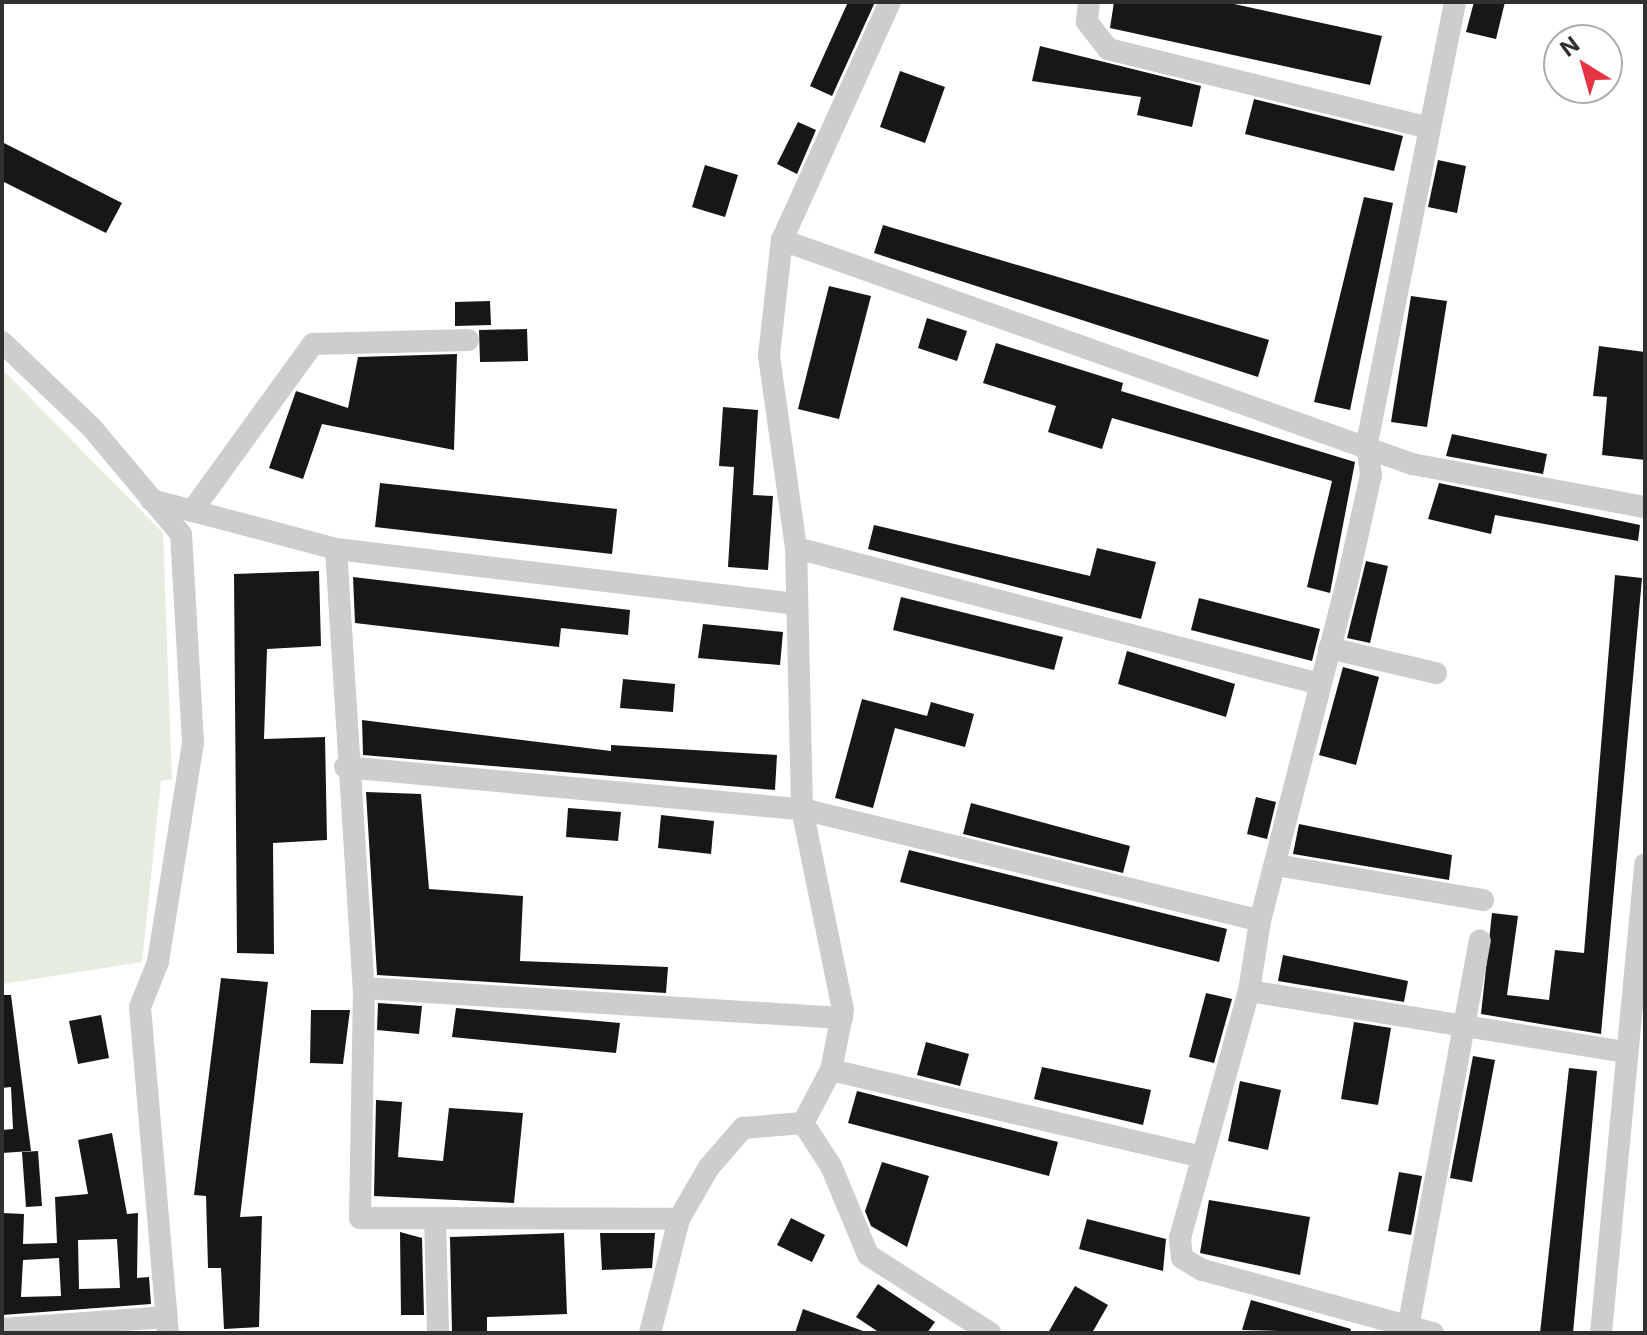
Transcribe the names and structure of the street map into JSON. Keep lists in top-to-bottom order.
{
  "north": "top left"
}
